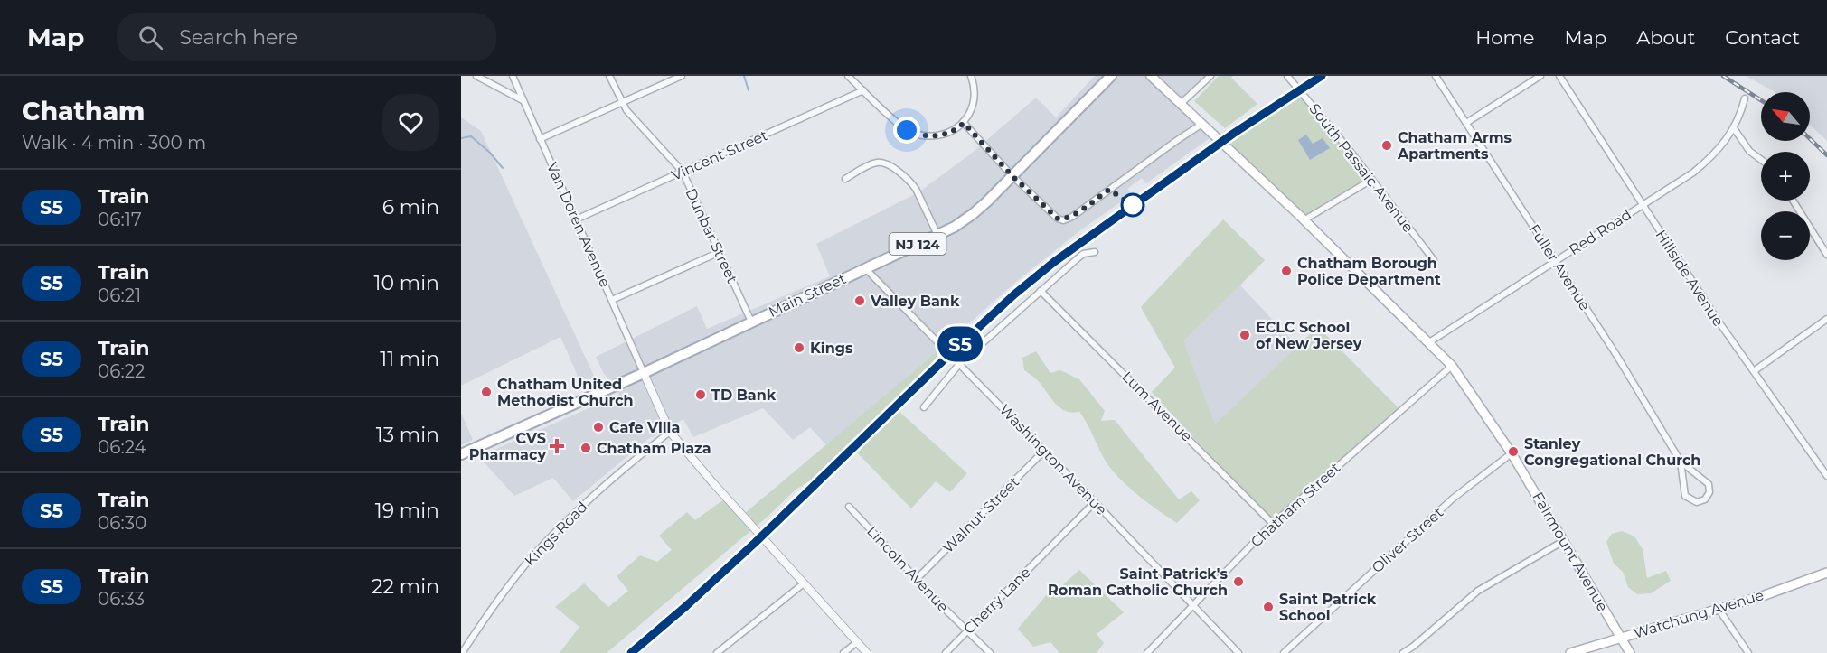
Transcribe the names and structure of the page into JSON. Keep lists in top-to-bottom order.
{
  "streets": {
    "main road": [
      "NJ 124",
      "Main Street",
      "Fairmount Avenue",
      "Watchung Avenue"
    ],
    "street": [
      "Vincent Street",
      "South Passaic Avenue",
      "Van Doren Avenue",
      "Red Road",
      "Dunbar Street",
      "Fuller Avenue",
      "Hillside Avenue",
      "Lum Avenue",
      "Washington Avenue",
      "Chatham Street",
      "Walnut Street",
      "Kings Road",
      "Oliver Street",
      "Lincoln Avenue",
      "Cherry Lane"
    ]
  },
  "crossings": [
    ["Vincent Street", "Van Doren Avenue"],
    ["Vincent Street", "Dunbar Street"],
    ["Van Doren Avenue", "Main Street"],
    ["Red Road", "Fuller Avenue"],
    ["Red Road", "Hillside Avenue"],
    ["Red Road", "Fairmount Avenue"],
    ["Dunbar Street", "Main Street"],
    ["Main Street", "Washington Avenue"],
    ["Lum Avenue", "Chatham Street"],
    ["Washington Avenue", "Chatham Street"],
    ["Washington Avenue", "Walnut Street"],
    ["Washington Avenue", "Cherry Lane"],
    ["Chatham Street", "Fairmount Avenue"],
    ["Walnut Street", "Lincoln Avenue"],
    ["Oliver Street", "Fairmount Avenue"],
    ["Fairmount Avenue", "Watchung Avenue"],
    ["Lincoln Avenue", "Cherry Lane"]
  ],
  "places": {
    "other": [
      "Chatham Arms Apartments",
      "Chatham Borough Police Department",
      "Valley Bank",
      "ECLC School of New Jersey",
      "Kings",
      "Chatham United Methodist Church",
      "TD Bank",
      "Cafe Villa",
      "Chatham Plaza",
      "Stanley Congregational Church",
      "Saint Patrick's Roman Catholic Church",
      "Saint Patrick School"
    ],
    "health": ["CVS Pharmacy"]
  },
  "north": "top left",
  "page": {
    "header": "Map",
    "search": "Search here",
    "nav": [
      "Home",
      "Map",
      "About",
      "Contact"
    ],
    "heading": ["Chatham", "Walk · 4 min · 300 m"],
    "on_map": "S5",
    "map_buttons": ["+", "−"],
    "list": [
      {
        "mark": "S5",
        "name": "Train",
        "note": "06:17",
        "value": "6 min"
      },
      {
        "mark": "S5",
        "name": "Train",
        "note": "06:21",
        "value": "10 min"
      },
      {
        "mark": "S5",
        "name": "Train",
        "note": "06:22",
        "value": "11 min"
      },
      {
        "mark": "S5",
        "name": "Train",
        "note": "06:24",
        "value": "13 min"
      },
      {
        "mark": "S5",
        "name": "Train",
        "note": "06:30",
        "value": "19 min"
      },
      {
        "mark": "S5",
        "name": "Train",
        "note": "06:33",
        "value": "22 min"
      }
    ]
  }
}
